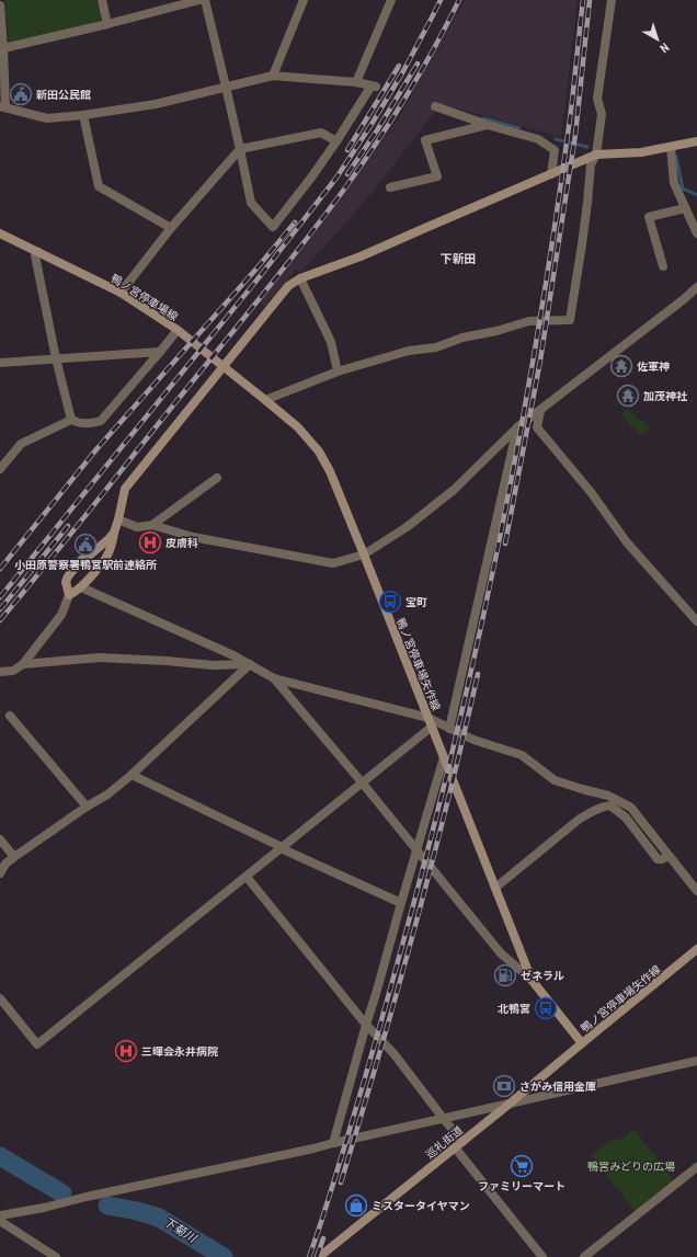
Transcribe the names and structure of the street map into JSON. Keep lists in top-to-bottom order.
{
  "streets": {
    "main road": ["鴨ノ宮停車場線", "鴨ノ宮停車場矢作線", "巡礼街道"]
  },
  "crossings": [
    ["鴨ノ宮停車場線", "鴨ノ宮停車場矢作線"],
    ["鴨ノ宮停車場矢作線", "巡礼街道"]
  ],
  "districts": ["下新田"],
  "water": ["下菊川"],
  "parks": ["鴨宮みどりの広場"],
  "places": {
    "public building": ["新田公民館", "小田原警察署鴨宮駅前連絡所"],
    "temple": ["佐軍神", "加茂神社"],
    "hospital": ["皮膚科", "三暉会永井病院"],
    "bus stop": ["宝町", "北鴨宮"],
    "fuel station": ["ゼネラル"],
    "bank": ["さがみ信用金庫"],
    "supermarket": ["ファミリーマート"],
    "shop": ["ミスタータイヤマン"]
  },
  "north": "bottom right"
}
